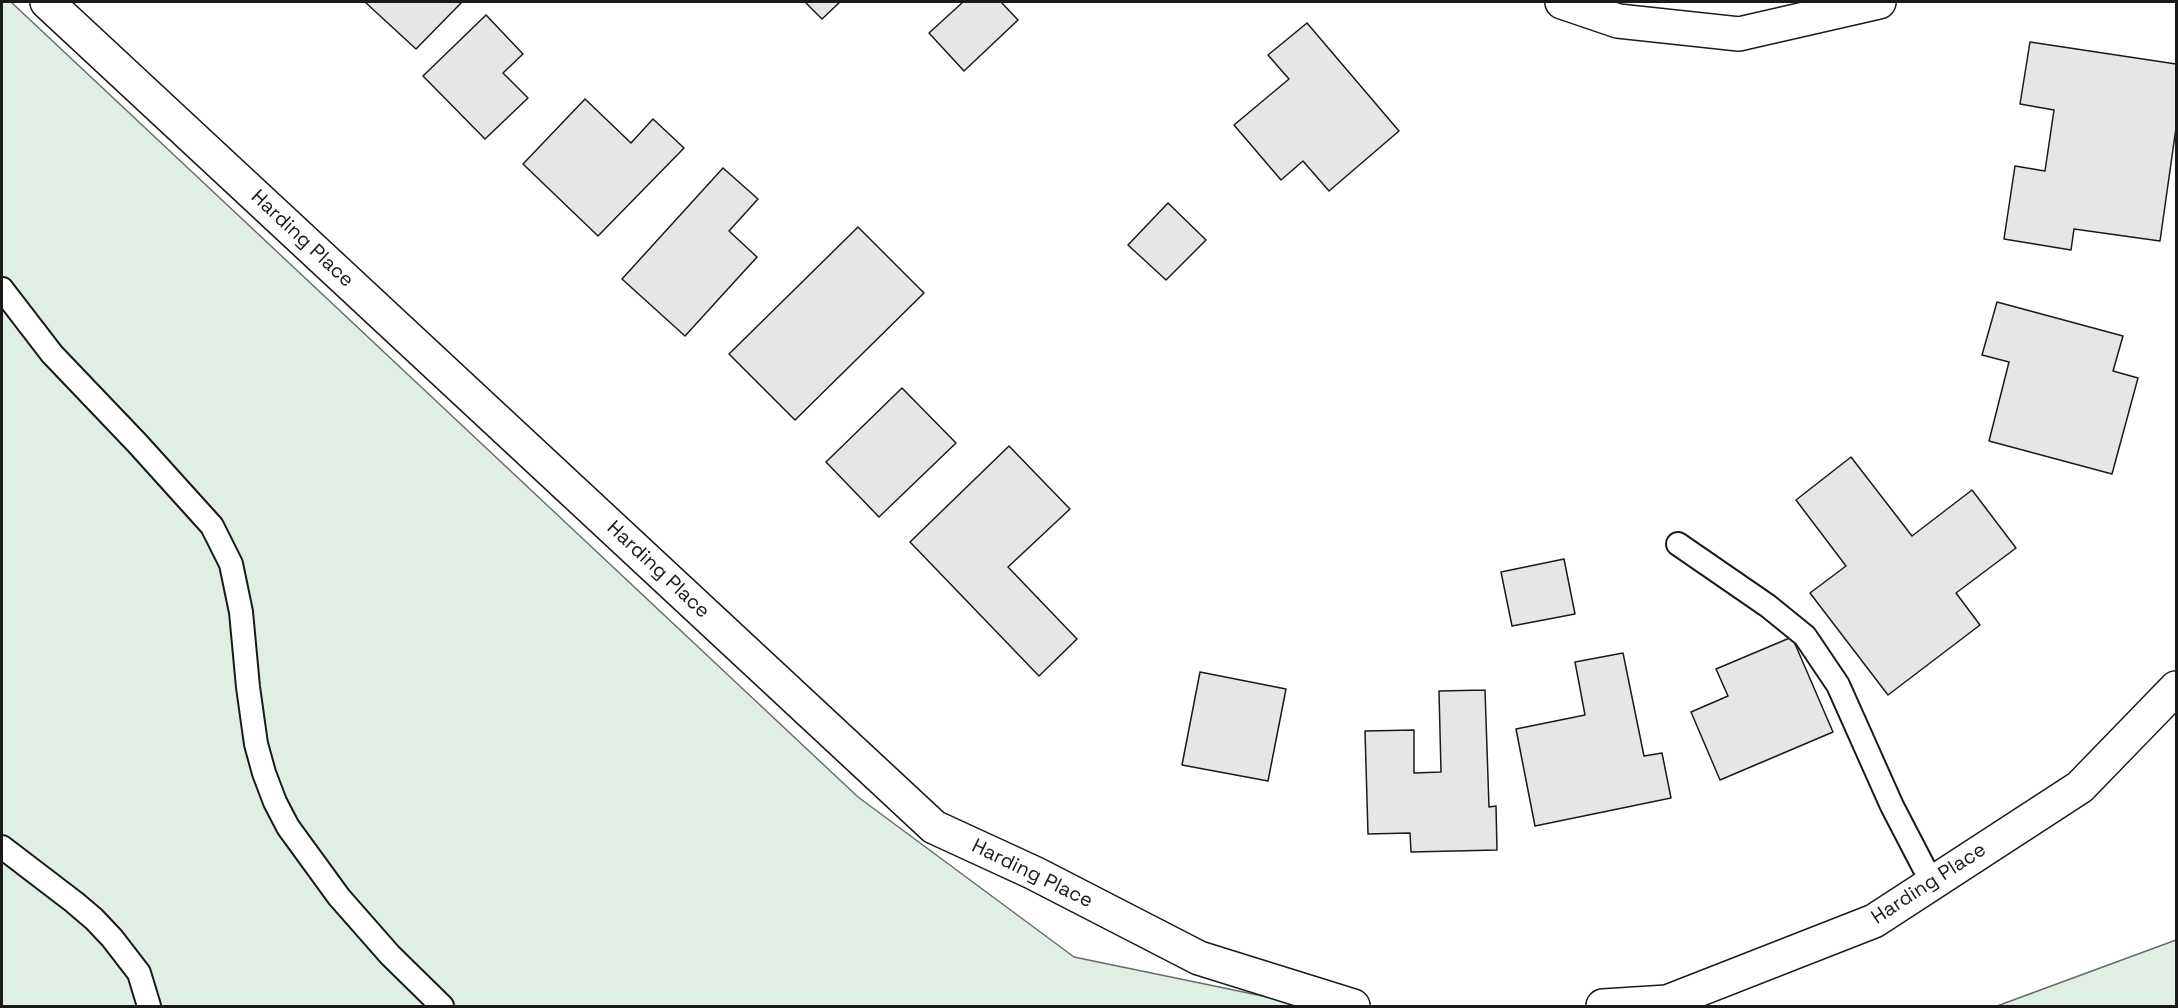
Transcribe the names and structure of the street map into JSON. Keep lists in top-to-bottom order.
{
  "streets": {
    "main road": ["Harding Place"]
  }
}
